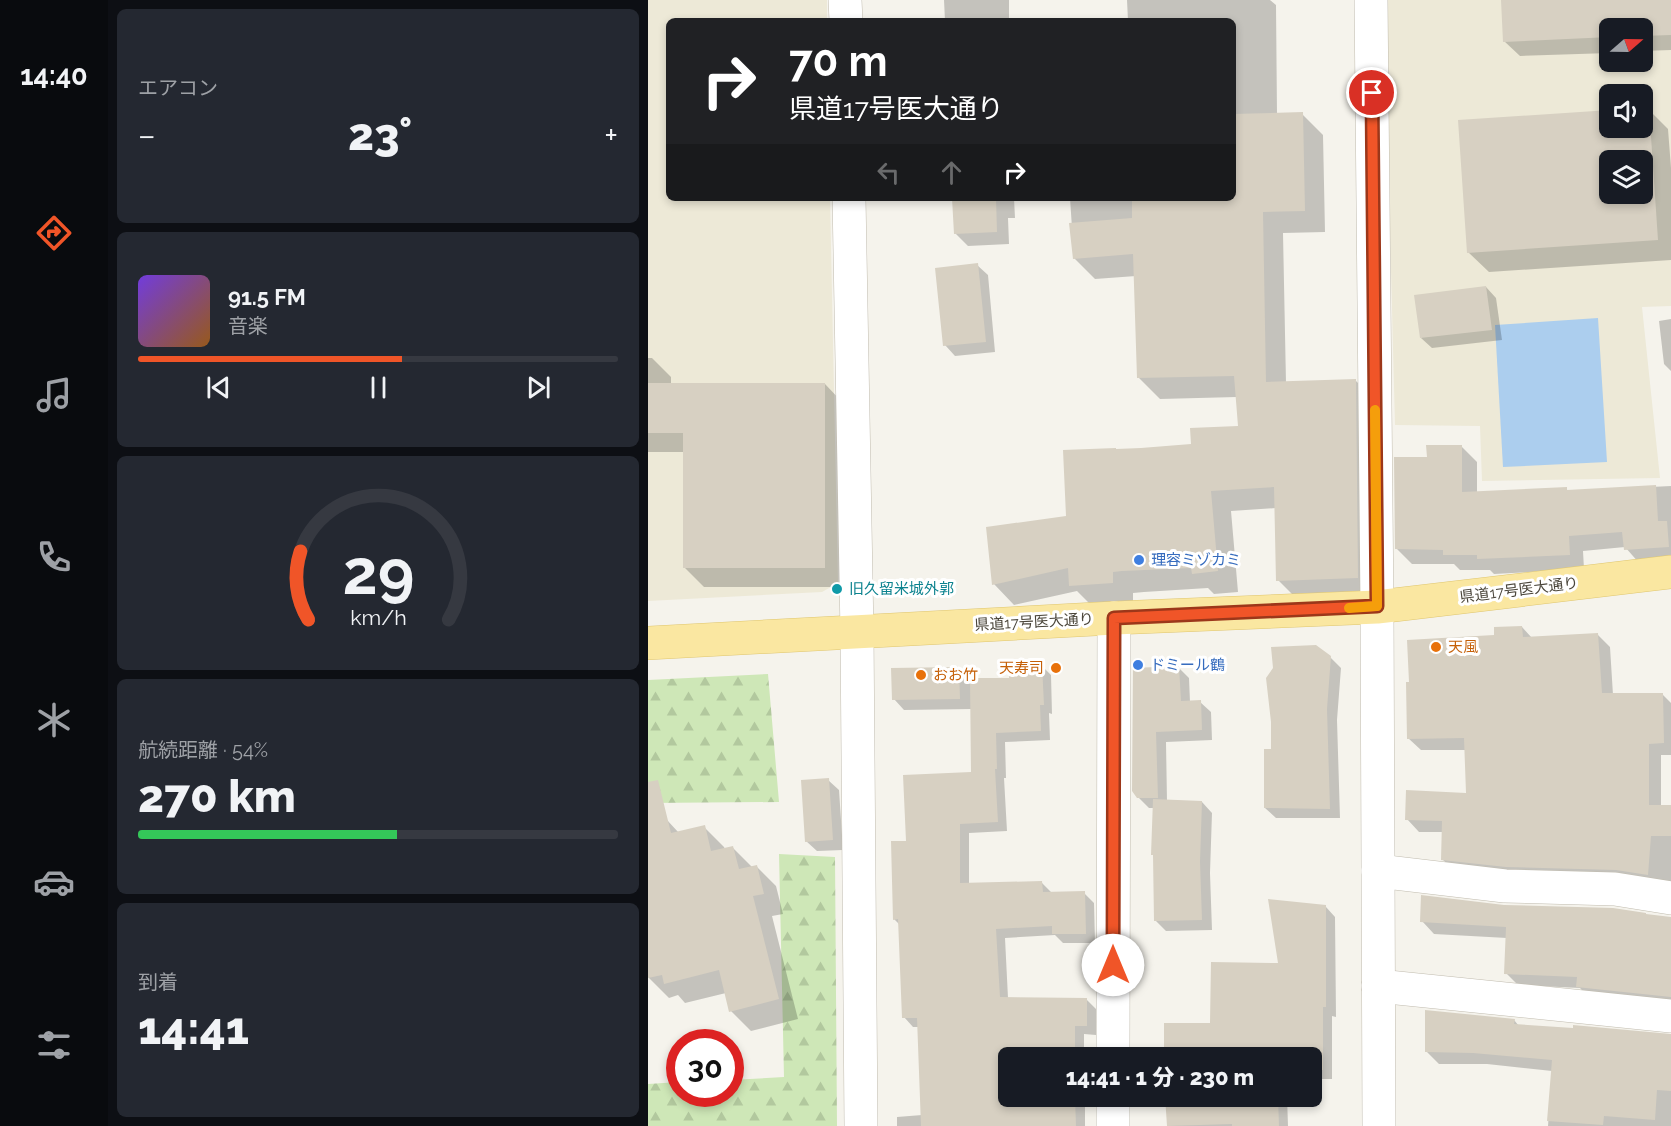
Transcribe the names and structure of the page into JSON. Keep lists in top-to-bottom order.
{
  "streets": {
    "main road": ["県道17号医大通り"]
  },
  "places": [
    "理容ミゾカミ",
    "旧久留米城外郭",
    "天風",
    "ドミール鶴",
    "天寿司",
    "おお竹"
  ],
  "north": "right",
  "page": {
    "tabs": "14:40",
    "tile": [
      "エアコン",
      ["航続距離 · 54%", "270 km"],
      ["到着", "14:41"]
    ],
    "turn": ["70 m", "県道17号医大通り"],
    "heat": ["−", "23°", "+"],
    "song": ["91.5 FM", "音楽"],
    "limit": "30",
    "trip": "14:41 · 1 分 · 230 m",
    "gauge": ["29", "km/h"]
  }
}
